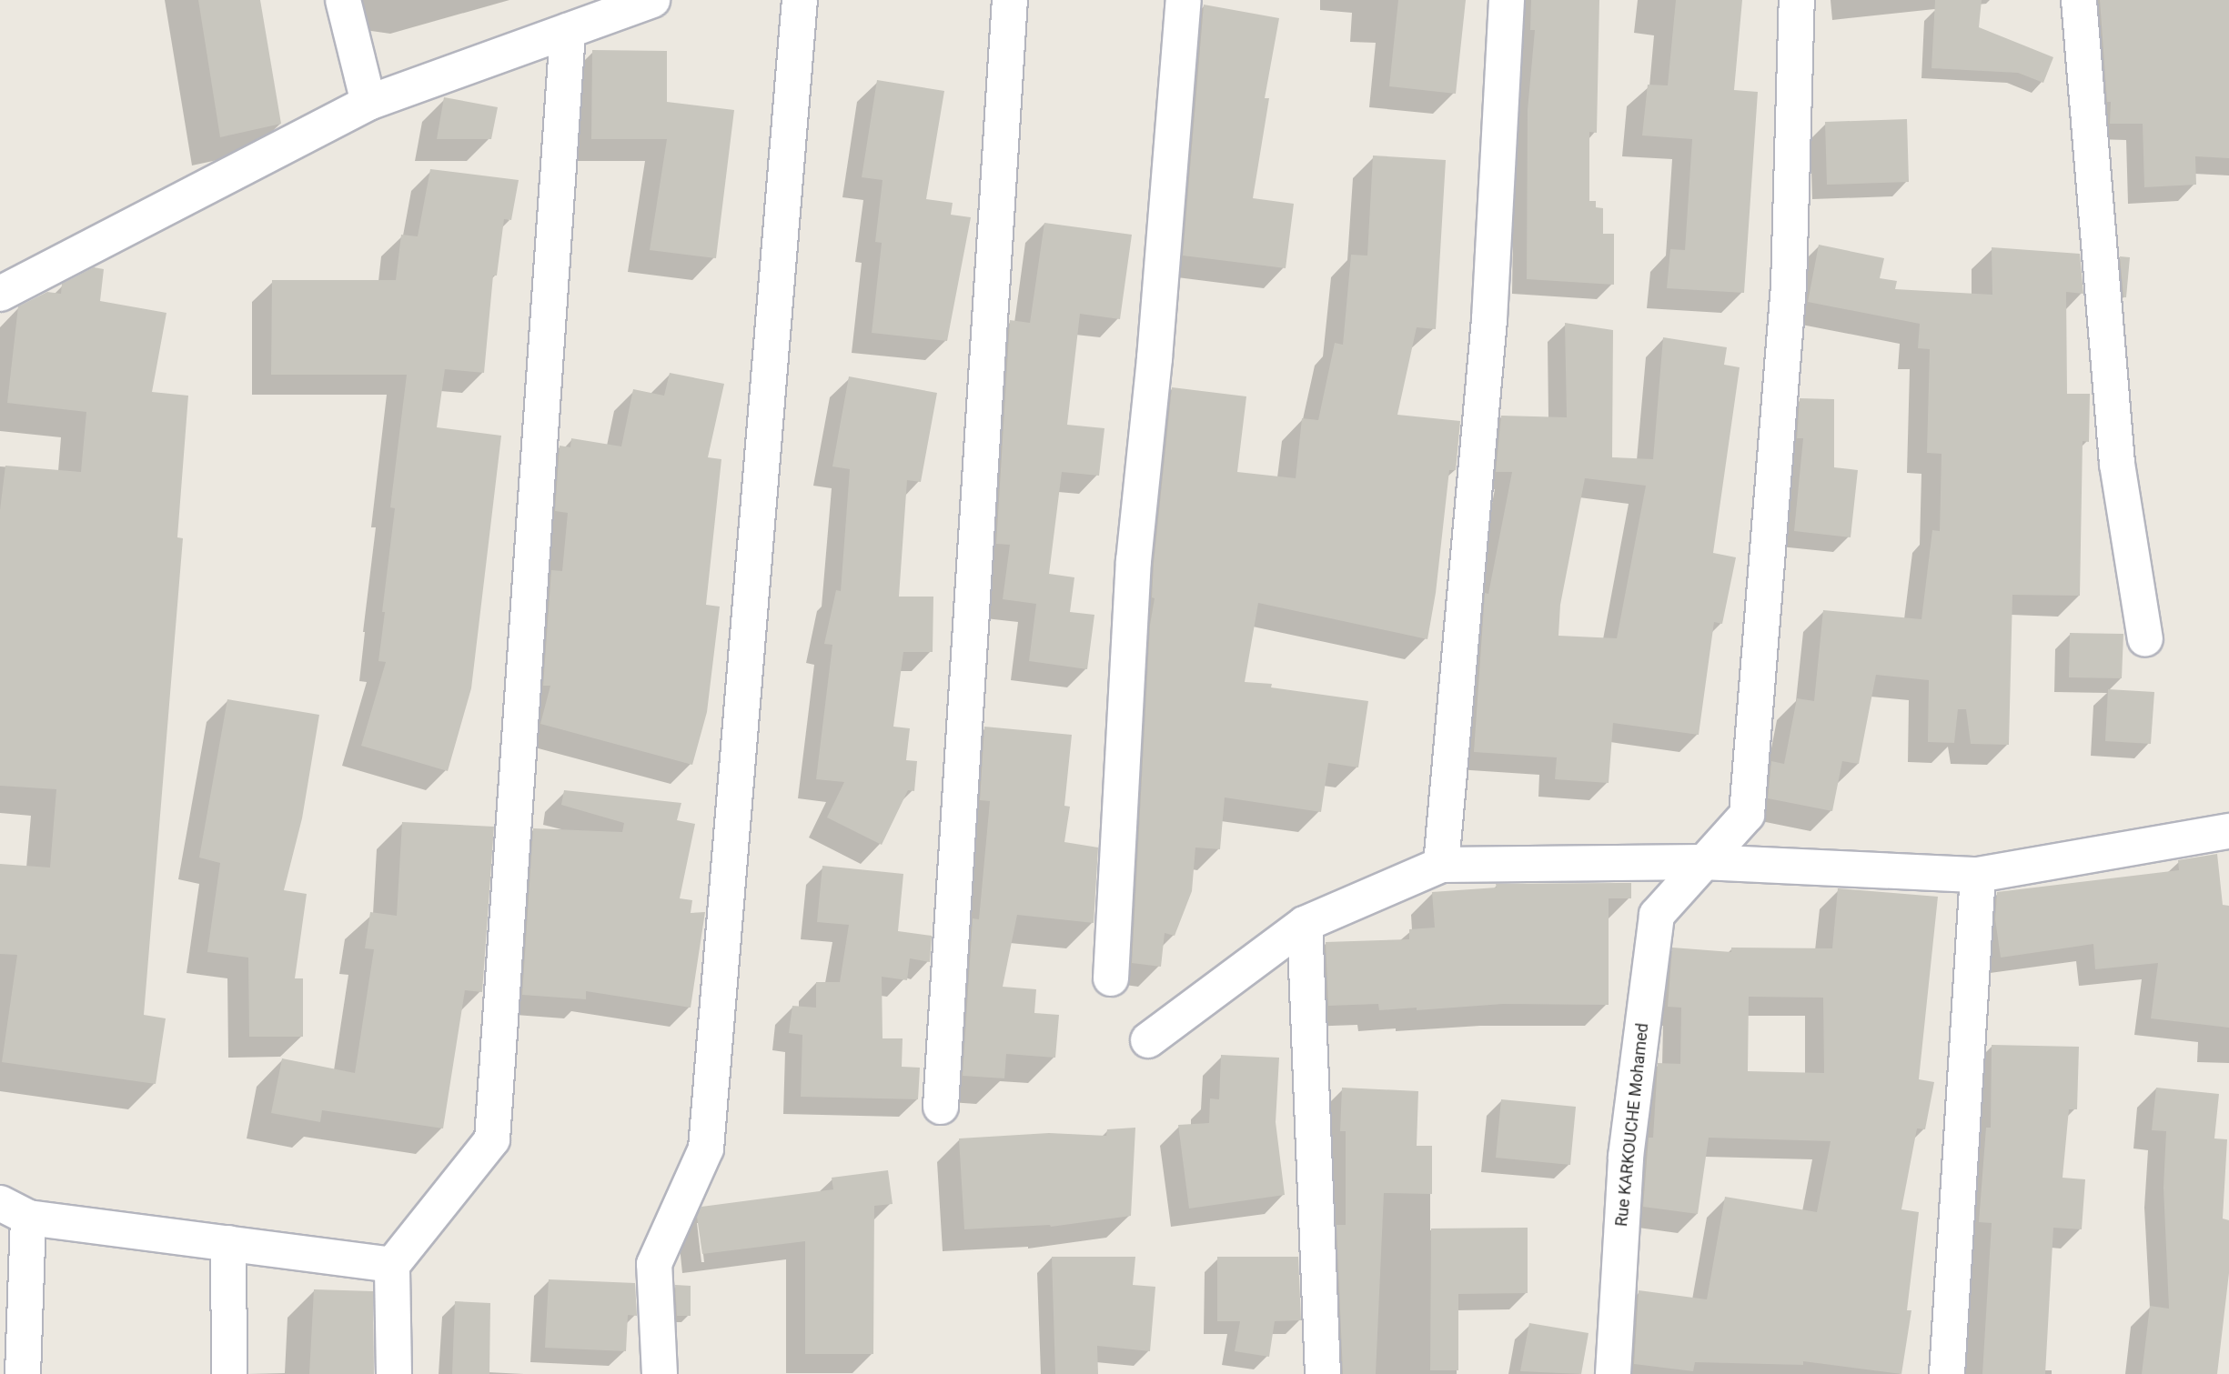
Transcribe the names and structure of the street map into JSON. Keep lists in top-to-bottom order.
{
  "streets": {
    "street": ["Rue KARKOUCHE Mohamed"]
  }
}
